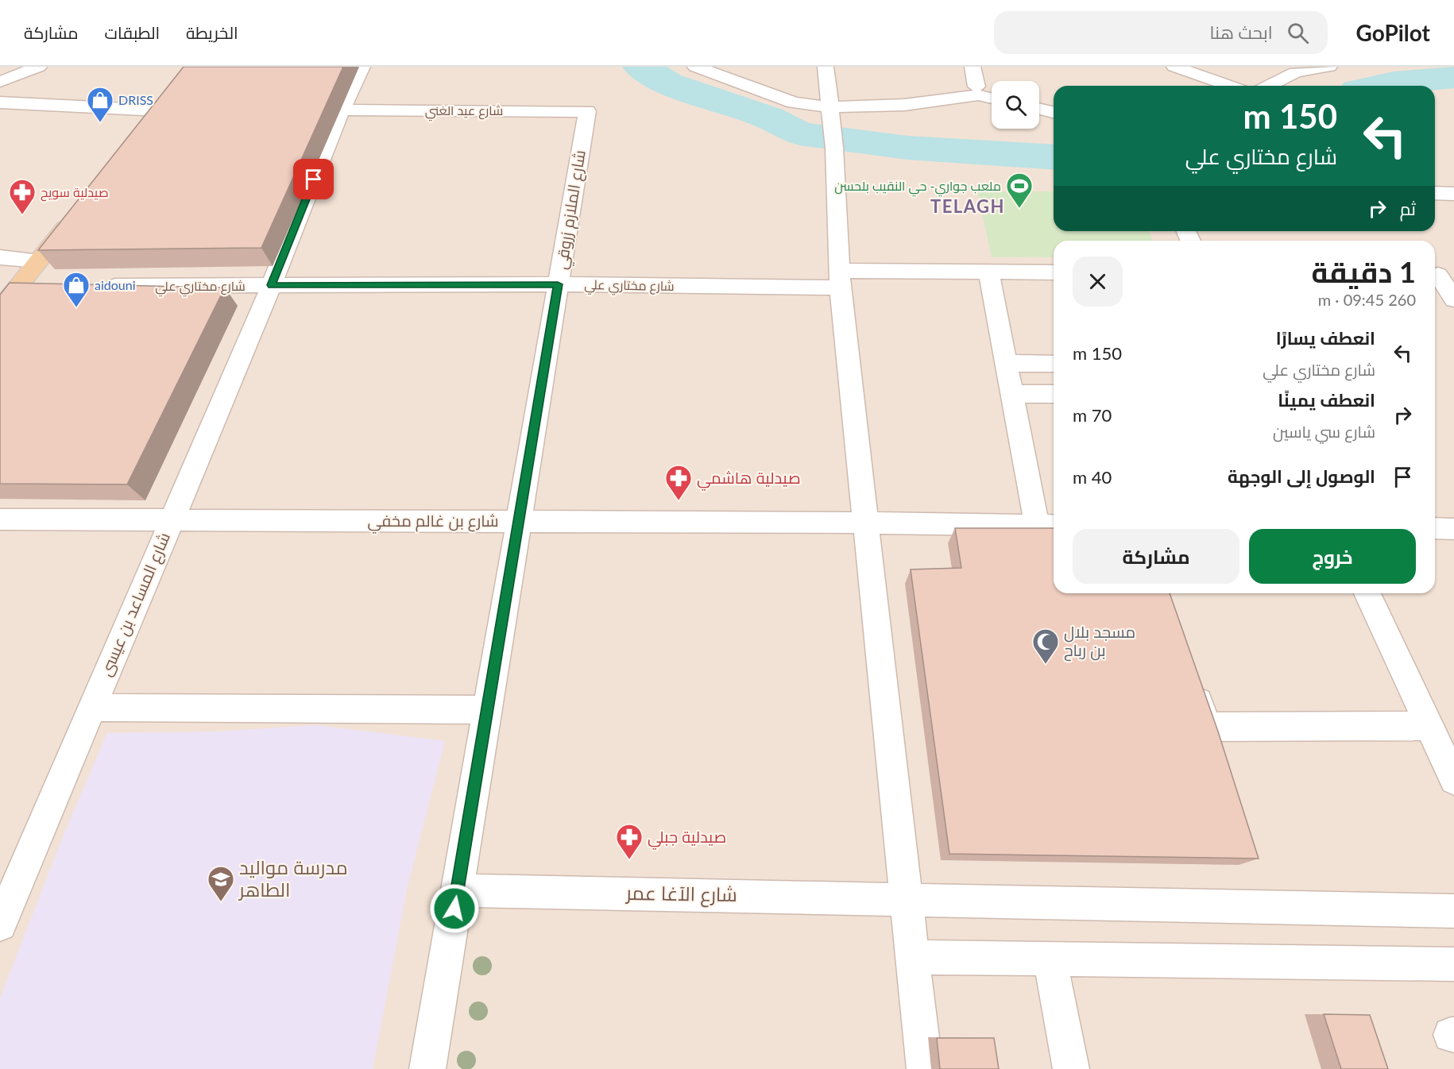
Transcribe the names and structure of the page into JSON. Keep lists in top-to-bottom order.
{
  "streets": {
    "street": [
      "شارع عيد الغني",
      "شارع الملازم زروقي",
      "شارع مختاري علي",
      "شارع بن غالم مخفي",
      "شارع المساعد بن عيسى",
      "شارع الآغا عمر"
    ]
  },
  "crossings": [
    ["شارع عيد الغني", "شارع الملازم زروقي"],
    ["شارع عيد الغني", "شارع المساعد بن عيسى"],
    ["شارع الملازم زروقي", "شارع مختاري علي"],
    ["شارع الملازم زروقي", "شارع بن غالم مخفي"],
    ["شارع الملازم زروقي", "شارع الآغا عمر"],
    ["شارع مختاري علي", "شارع المساعد بن عيسى"],
    ["شارع بن غالم مخفي", "شارع المساعد بن عيسى"]
  ],
  "districts": ["TELAGH"],
  "places": {
    "shop": ["DRISS", "aidouni"],
    "sports": ["ملعب جواري- حي النقيب بلحسن"],
    "pharmacy": ["صيدلية سويح", "صيدلية هاشمي", "صيدلية جبلي"],
    "mosque": ["مسجد بلال بن رباح"],
    "school or university": ["مدرسة مواليد الطاهر"]
  },
  "page": {
    "header": "GoPilot",
    "search": "ابحث هنا",
    "nav": ["الخريطة", "الطبقات", "مشاركة"],
    "turn": ["150 m", "شارع مختاري علي"],
    "then": "ثم",
    "heading": ["1 دقيقة", "260 m · 09:45"],
    "list": [
      {
        "name": "انعطف يسارًا",
        "note": "شارع مختاري علي",
        "value": "150 m"
      },
      {
        "name": "انعطف يمينًا",
        "note": "شارع سي ياسين",
        "value": "70 m"
      },
      {
        "name": "الوصول إلى الوجهة",
        "value": "40 m"
      }
    ],
    "buttons": ["خروج", "مشاركة"]
  }
}
